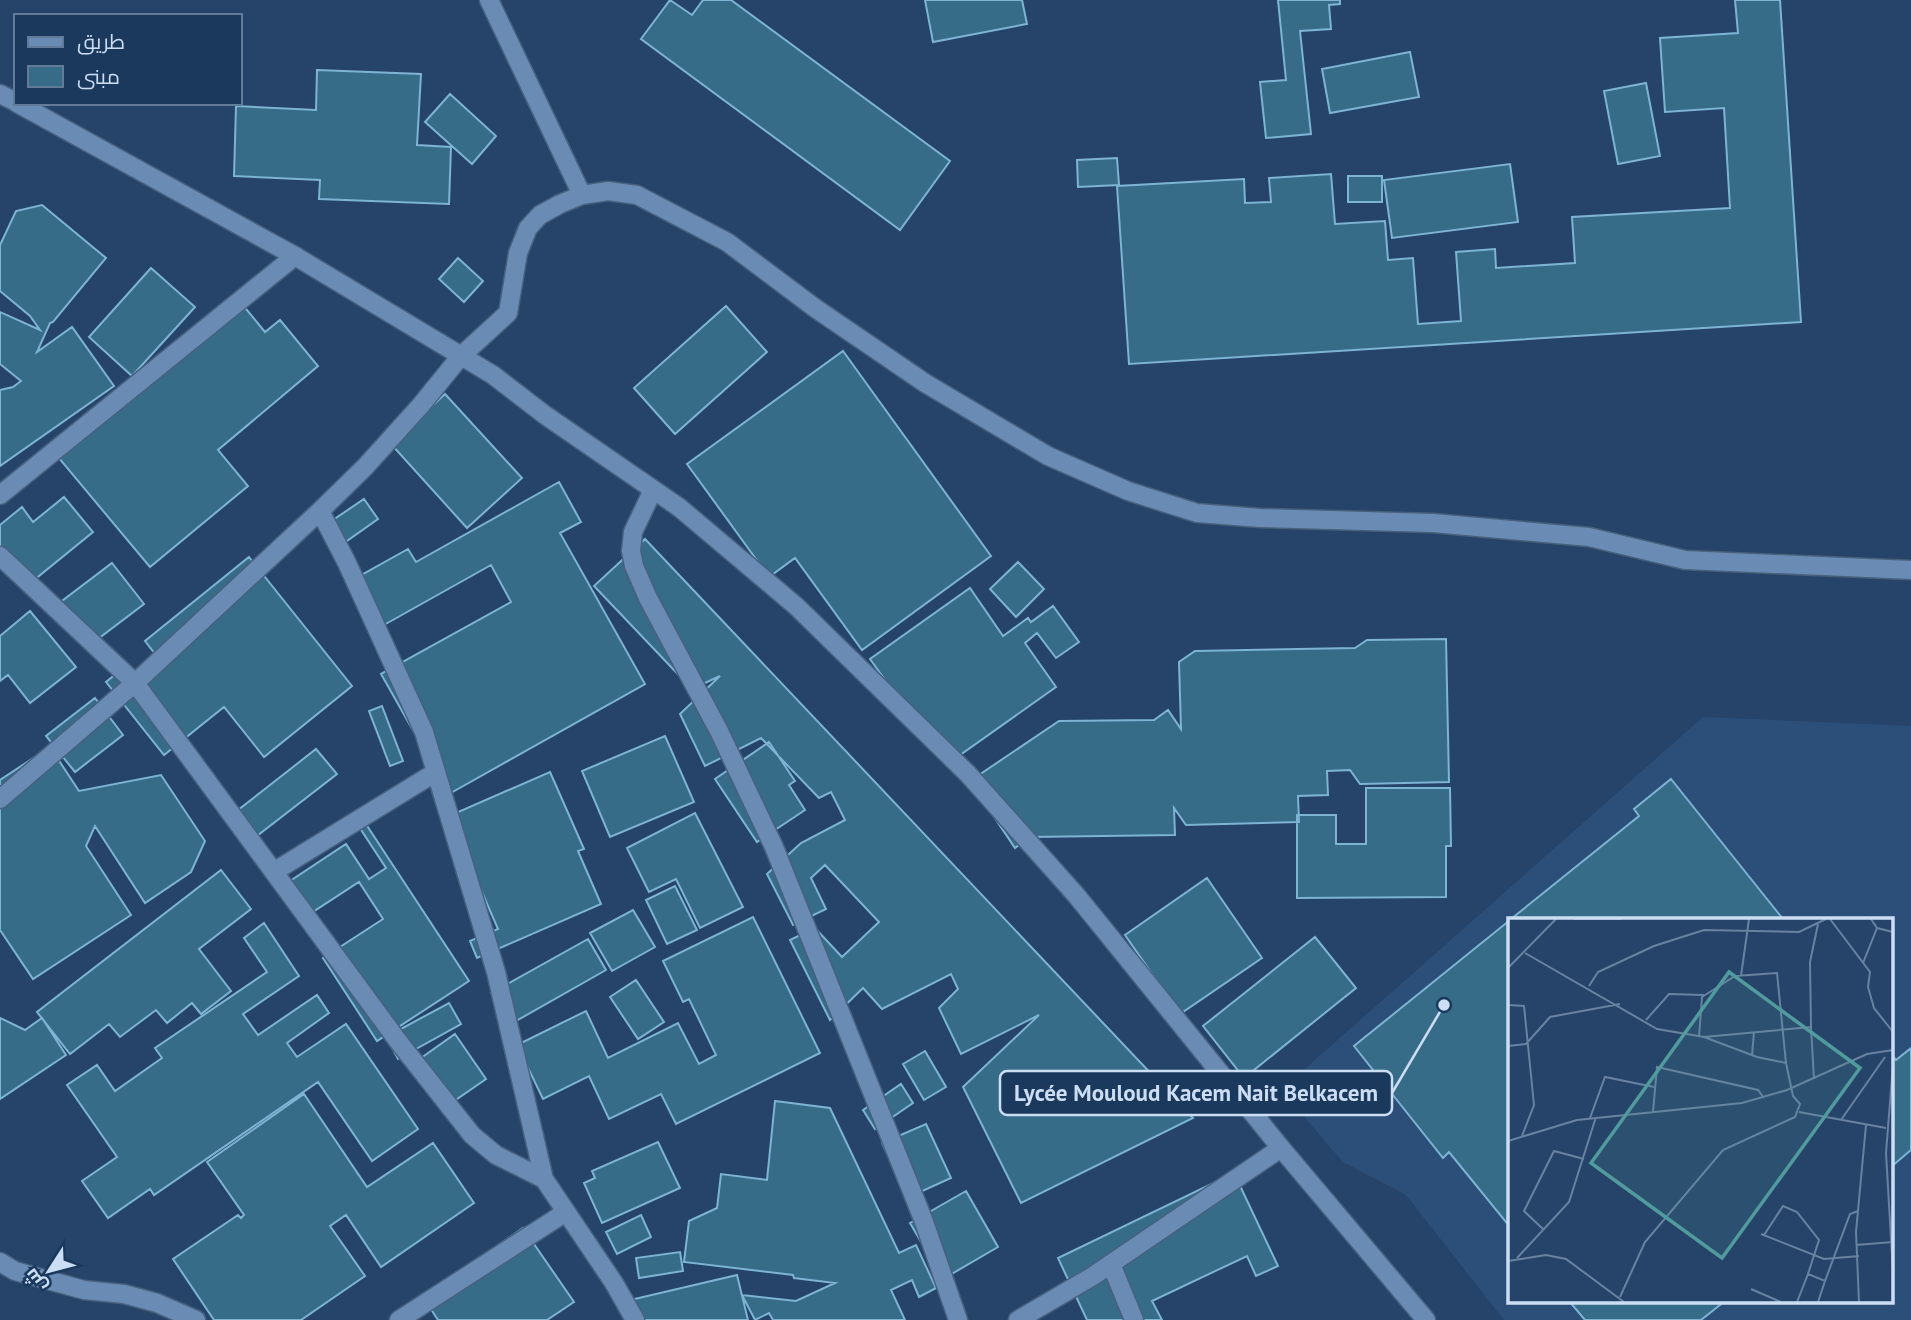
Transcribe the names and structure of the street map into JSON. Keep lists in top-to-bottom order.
{
  "places": ["Lycée Mouloud Kacem Nait Belkacem"],
  "legend": ["طريق", "مبنى"],
  "north": "bottom left"
}
